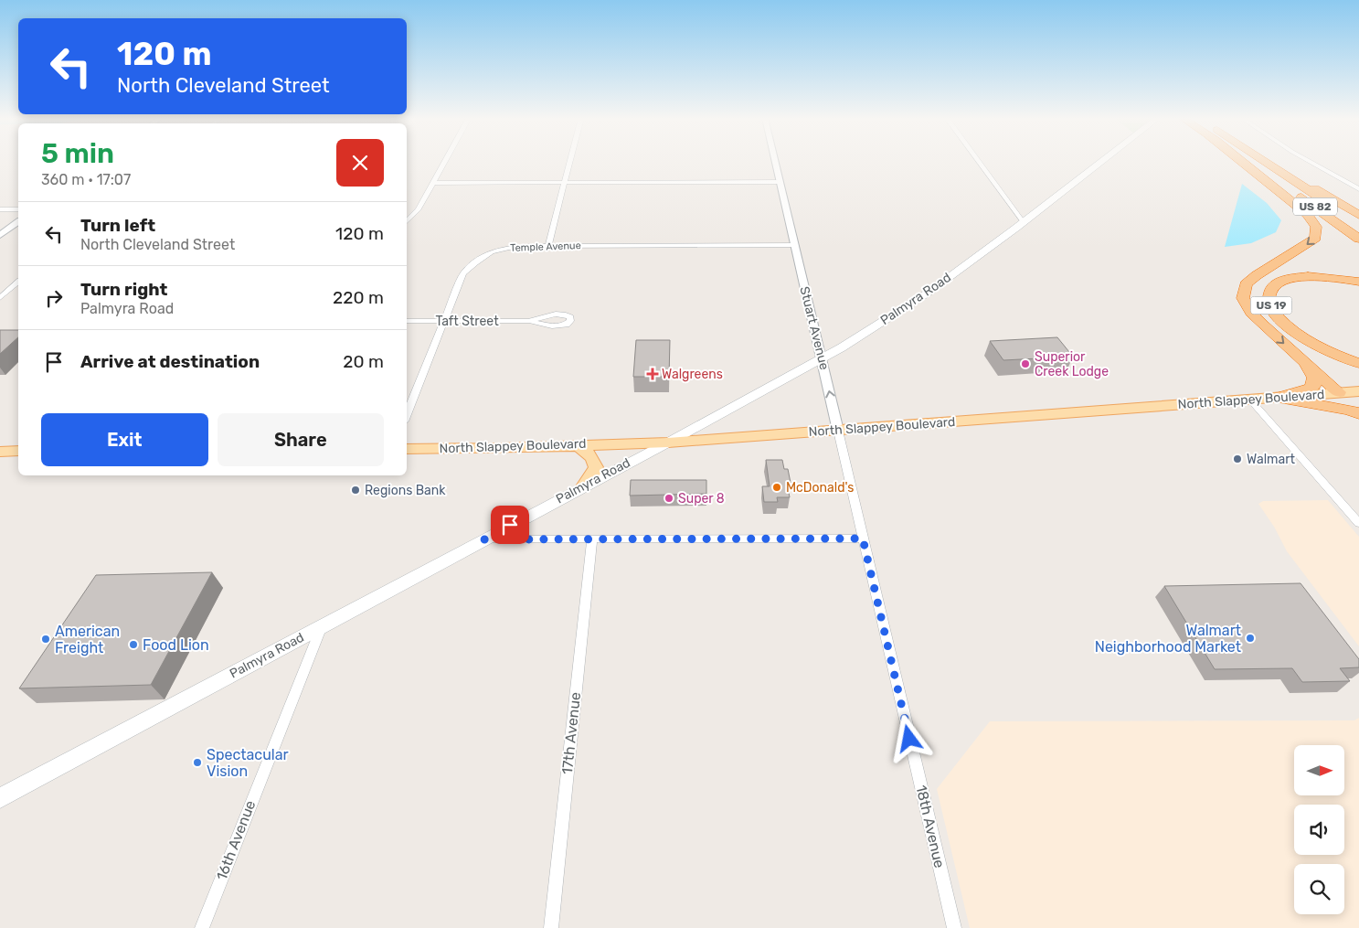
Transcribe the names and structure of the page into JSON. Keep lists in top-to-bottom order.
{
  "streets": {
    "highway": ["US 82", "US 19"],
    "main road": ["Palmyra Road", "North Slappey Boulevard"],
    "street": [
      "Temple Avenue",
      "Taft Street",
      "Stuart Avenue",
      "17th Avenue",
      "18th Avenue",
      "16th Avenue"
    ]
  },
  "crossings": [
    ["Temple Avenue", "Taft Street"],
    ["Temple Avenue", "Stuart Avenue"],
    ["Palmyra Road", "Stuart Avenue"],
    ["Palmyra Road", "North Slappey Boulevard"],
    ["Palmyra Road", "16th Avenue"],
    ["Stuart Avenue", "North Slappey Boulevard"],
    ["Stuart Avenue", "18th Avenue"]
  ],
  "places": {
    "other": [
      "Superior Creek Lodge",
      "Walmart",
      "McDonald's",
      "Regions Bank",
      "Super 8",
      "Walmart Neighborhood Market",
      "American Freight",
      "Food Lion",
      "Spectacular Vision"
    ],
    "health": ["Walgreens"]
  },
  "north": "right",
  "page": {
    "turn": ["120 m", "North Cleveland Street"],
    "heading": ["5 min", "360 m · 17:07"],
    "list": [
      {
        "name": "Turn left",
        "note": "North Cleveland Street",
        "value": "120 m"
      },
      {
        "name": "Turn right",
        "note": "Palmyra Road",
        "value": "220 m"
      },
      {
        "name": "Arrive at destination",
        "value": "20 m"
      }
    ],
    "buttons": ["Exit", "Share"]
  }
}
